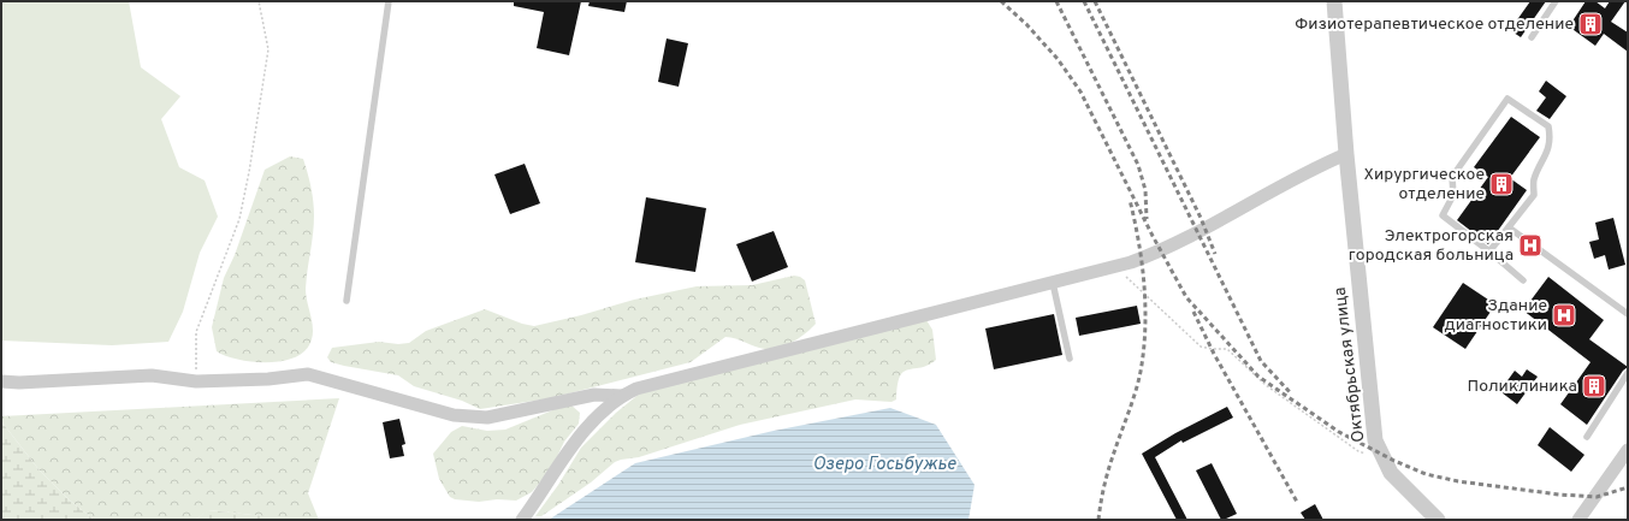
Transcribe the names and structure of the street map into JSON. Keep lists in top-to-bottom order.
{
  "streets": {
    "street": ["Октябрьская улица"]
  },
  "water": ["Озеро Госьбужье"],
  "places": {
    "building": ["Физиотерапевтическое отделение", "Хирургическое отделение", "Поликлиника"],
    "hospital": ["Электрогорская городская больница", "Здание диагностики"]
  }
}
